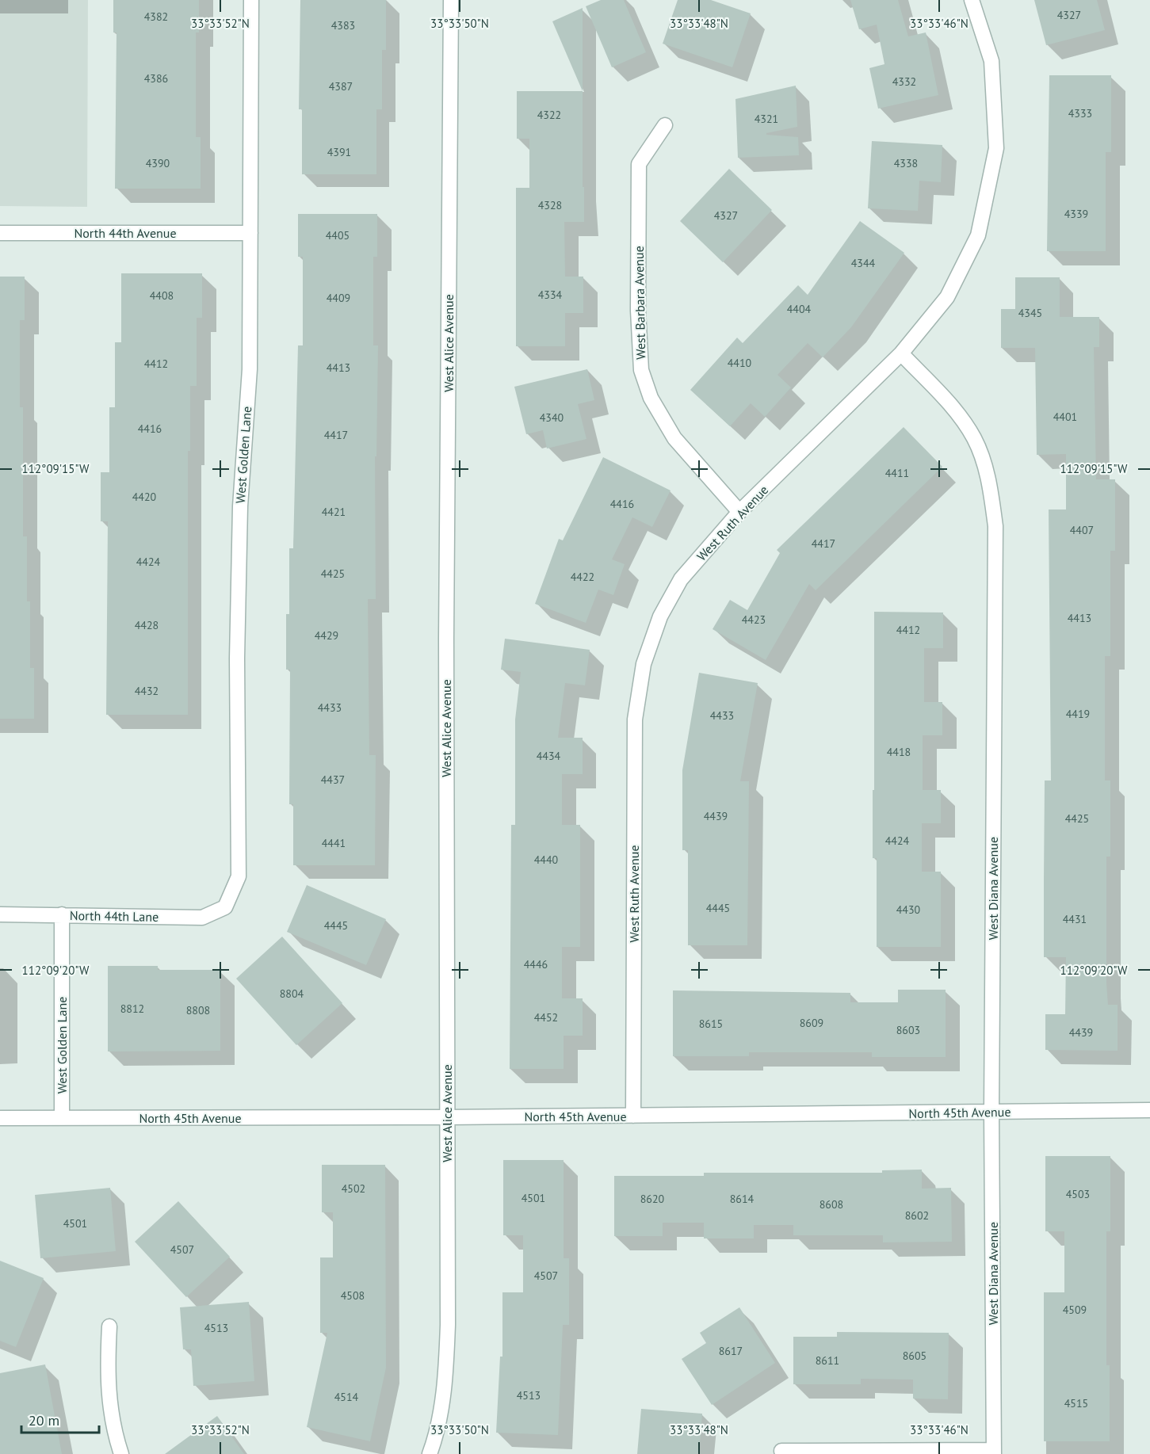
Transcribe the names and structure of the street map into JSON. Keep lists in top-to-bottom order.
{
  "streets": {
    "street": [
      "North 44th Avenue",
      "West Barbara Avenue",
      "West Alice Avenue",
      "West Golden Lane",
      "West Ruth Avenue",
      "West Diana Avenue",
      "North 44th Lane",
      "North 45th Avenue"
    ]
  },
  "crossings": [
    ["North 44th Avenue", "West Golden Lane"],
    ["West Barbara Avenue", "West Ruth Avenue"],
    ["West Alice Avenue", "North 45th Avenue"],
    ["West Golden Lane", "North 44th Lane"],
    ["West Golden Lane", "North 45th Avenue"],
    ["West Ruth Avenue", "West Diana Avenue"],
    ["West Ruth Avenue", "North 45th Avenue"],
    ["West Diana Avenue", "North 45th Avenue"]
  ],
  "house_numbers": [
    "4327",
    "4382",
    "4383",
    "4386",
    "4332",
    "4387",
    "4333",
    "4322",
    "4321",
    "4391",
    "4390",
    "4338",
    "4328",
    "4339",
    "4327",
    "4405",
    "4344",
    "4334",
    "4408",
    "4409",
    "4404",
    "4345",
    "4410",
    "4412",
    "4413",
    "4401",
    "4340",
    "4416",
    "4417",
    "4411",
    "4420",
    "4416",
    "4421",
    "4407",
    "4417",
    "4424",
    "4425",
    "4422",
    "4413",
    "4423",
    "4428",
    "4412",
    "4429",
    "4432",
    "4433",
    "4419",
    "4433",
    "4418",
    "4434",
    "4437",
    "4439",
    "4425",
    "4424",
    "4441",
    "4440",
    "4445",
    "4430",
    "4431",
    "4445",
    "4446",
    "8804",
    "8812",
    "8808",
    "4452",
    "8609",
    "8615",
    "8603",
    "4439",
    "4502",
    "4503",
    "4501",
    "8620",
    "8614",
    "8608",
    "8602",
    "4501",
    "4507",
    "4507",
    "4508",
    "4509",
    "4513",
    "8617",
    "8605",
    "8611",
    "4513",
    "4514",
    "4515"
  ],
  "scale_bar": "20 m",
  "coordinates": [
    "33°33'52\"N",
    "33°33'50\"N",
    "33°33'48\"N",
    "33°33'46\"N",
    "112°09'15\"W",
    "112°09'20\"W"
  ]
}
